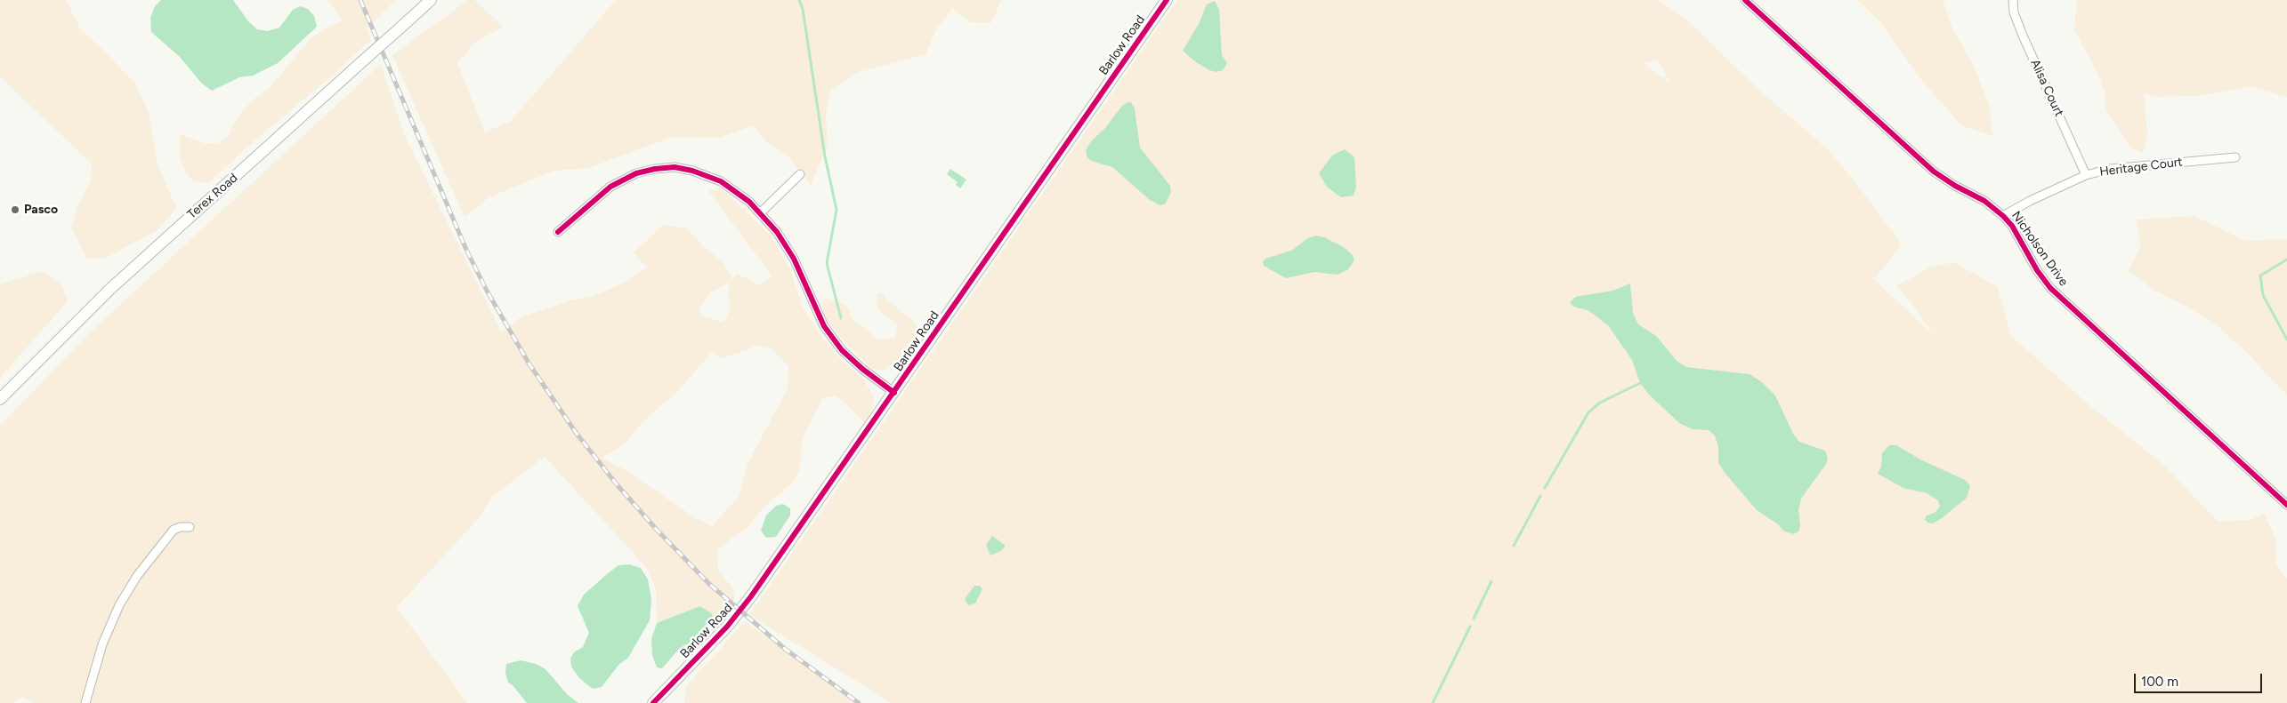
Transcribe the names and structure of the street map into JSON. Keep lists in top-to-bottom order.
{
  "streets": {
    "street": [
      "Barlow Road",
      "Alisa Court",
      "Heritage Court",
      "Terex Road",
      "Nicholson Drive"
    ]
  },
  "crossings": [
    ["Alisa Court", "Heritage Court"],
    ["Heritage Court", "Nicholson Drive"]
  ],
  "places": ["Pasco"],
  "scale_bar": "100 m"
}
